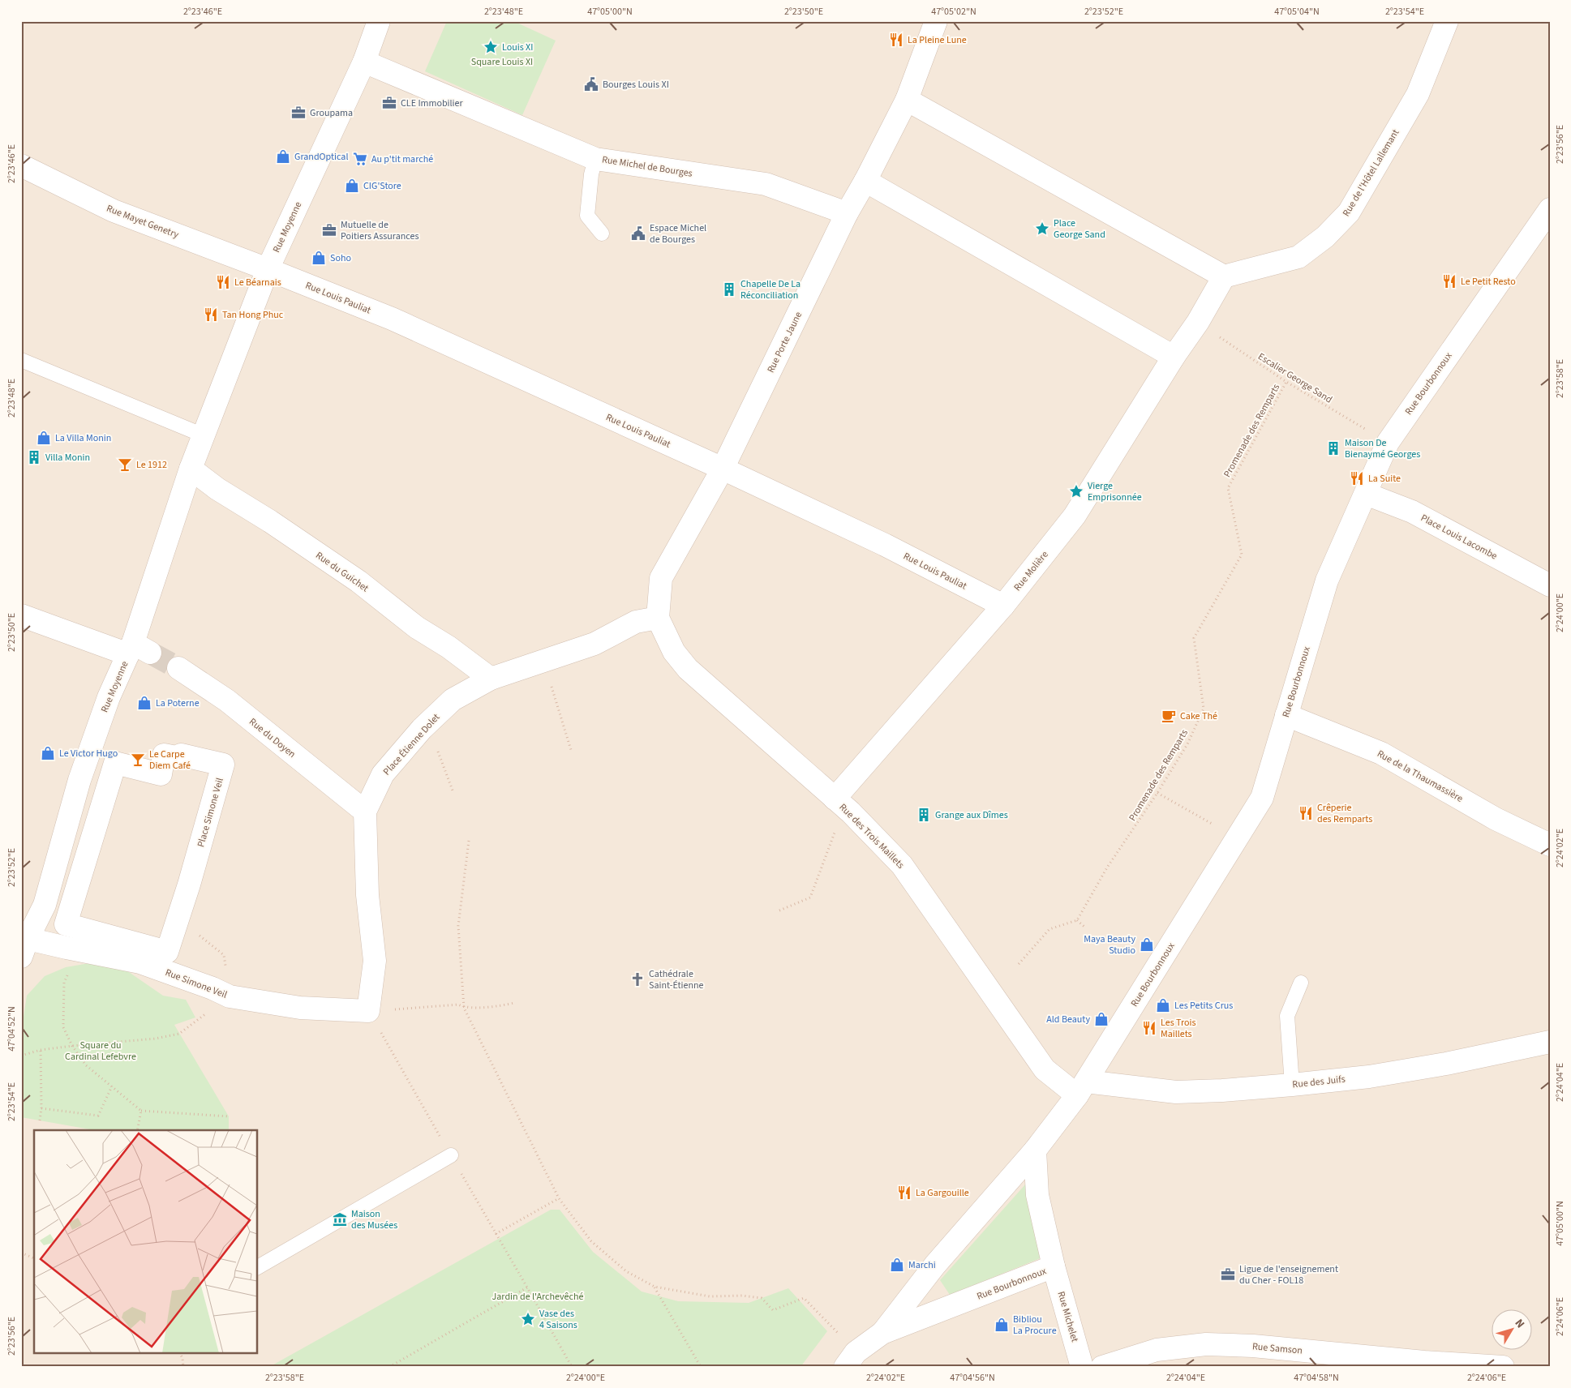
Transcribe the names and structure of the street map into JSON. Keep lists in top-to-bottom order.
{
  "streets": {
    "street": [
      "Rue Michel de Bourges",
      "Rue de l'Hôtel Lallemant",
      "Rue Mayet Genetry",
      "Rue Moyenne",
      "Rue Louis Pauliat",
      "Rue Porte Jaune",
      "Rue Bourbonnoux",
      "Place Louis Lacombe",
      "Rue Molière",
      "Rue du Guichet",
      "Rue du Doyen",
      "Place Étienne Dolet",
      "Rue de la Thaumassière",
      "Place Simone Veil",
      "Rue des Trois Maillets",
      "Rue Simone Veil",
      "Rue des Juifs",
      "Rue Michelet",
      "Rue Samson"
    ],
    "path": ["Escalier George Sand", "Promenade des Remparts"]
  },
  "crossings": [
    ["Rue Michel de Bourges", "Rue Moyenne"],
    ["Rue Michel de Bourges", "Rue Porte Jaune"],
    ["Rue Mayet Genetry", "Rue Moyenne"],
    ["Rue Mayet Genetry", "Rue Louis Pauliat"],
    ["Rue Moyenne", "Rue Louis Pauliat"],
    ["Rue Moyenne", "Rue du Guichet"],
    ["Rue Moyenne", "Rue Simone Veil"],
    ["Rue Louis Pauliat", "Rue Porte Jaune"],
    ["Rue Louis Pauliat", "Rue Molière"],
    ["Rue Porte Jaune", "Place Étienne Dolet"],
    ["Rue Porte Jaune", "Rue des Trois Maillets"],
    ["Escalier George Sand", "Rue Bourbonnoux"],
    ["Escalier George Sand", "Promenade des Remparts"],
    ["Escalier George Sand", "Rue Molière"],
    ["Rue Bourbonnoux", "Place Louis Lacombe"],
    ["Rue Bourbonnoux", "Rue de la Thaumassière"],
    ["Rue Bourbonnoux", "Rue des Trois Maillets"],
    ["Rue Bourbonnoux", "Rue des Juifs"],
    ["Rue Bourbonnoux", "Rue Michelet"],
    ["Rue Molière", "Rue des Trois Maillets"],
    ["Rue du Guichet", "Place Étienne Dolet"],
    ["Rue du Doyen", "Place Étienne Dolet"],
    ["Place Étienne Dolet", "Rue des Trois Maillets"],
    ["Place Étienne Dolet", "Rue Simone Veil"],
    ["Rue des Trois Maillets", "Rue des Juifs"]
  ],
  "parks": ["Square Louis XI", "Square du Cardinal Lefebvre", "Jardin de l'Archevêché"],
  "places": {
    "restaurant": [
      "La Pleine Lune",
      "Le Petit Resto",
      "Le Béarnais",
      "Tan Hong Phuc",
      "La Suite",
      "Crêperie des Remparts",
      "Les Trois Maillets",
      "La Gargouille"
    ],
    "place": [
      "Louis XI",
      "Place George Sand",
      "Vierge Emprisonnée",
      "Vase des 4 Saisons"
    ],
    "public building": ["Bourges Louis XI", "Espace Michel de Bourges"],
    "office": [
      "CLE Immobilier",
      "Groupama",
      "Mutuelle de Poitiers Assurances",
      "Ligue de l'enseignement du Cher - FOL18"
    ],
    "shop": [
      "GrandOptical",
      "CIG'Store",
      "Soho",
      "La Villa Monin",
      "La Poterne",
      "Le Victor Hugo",
      "Maya Beauty Studio",
      "Les Petits Crus",
      "Ald Beauty",
      "Marchi",
      "Bibliou La Procure"
    ],
    "supermarket": ["Au p'tit marché"],
    "building": [
      "Chapelle De La Réconciliation",
      "Maison De Bienaymé Georges",
      "Villa Monin",
      "Grange aux Dîmes"
    ],
    "bar": ["Le 1912", "Le Carpe Diem Café"],
    "cafe": ["Cake Thé"],
    "church": ["Cathédrale Saint-Étienne"],
    "museum": ["Maison des Musées"]
  },
  "north": "top right",
  "coordinates": [
    "2°23'46\"E",
    "2°23'48\"E",
    "47°05'00\"N",
    "2°23'50\"E",
    "47°05'02\"N",
    "2°23'52\"E",
    "47°05'04\"N",
    "2°23'54\"E",
    "2°23'56\"E",
    "2°23'58\"E",
    "2°24'00\"E",
    "2°24'02\"E",
    "47°04'52\"N",
    "2°24'04\"E",
    "2°24'06\"E",
    "47°04'56\"N",
    "47°04'58\"N"
  ]
}
